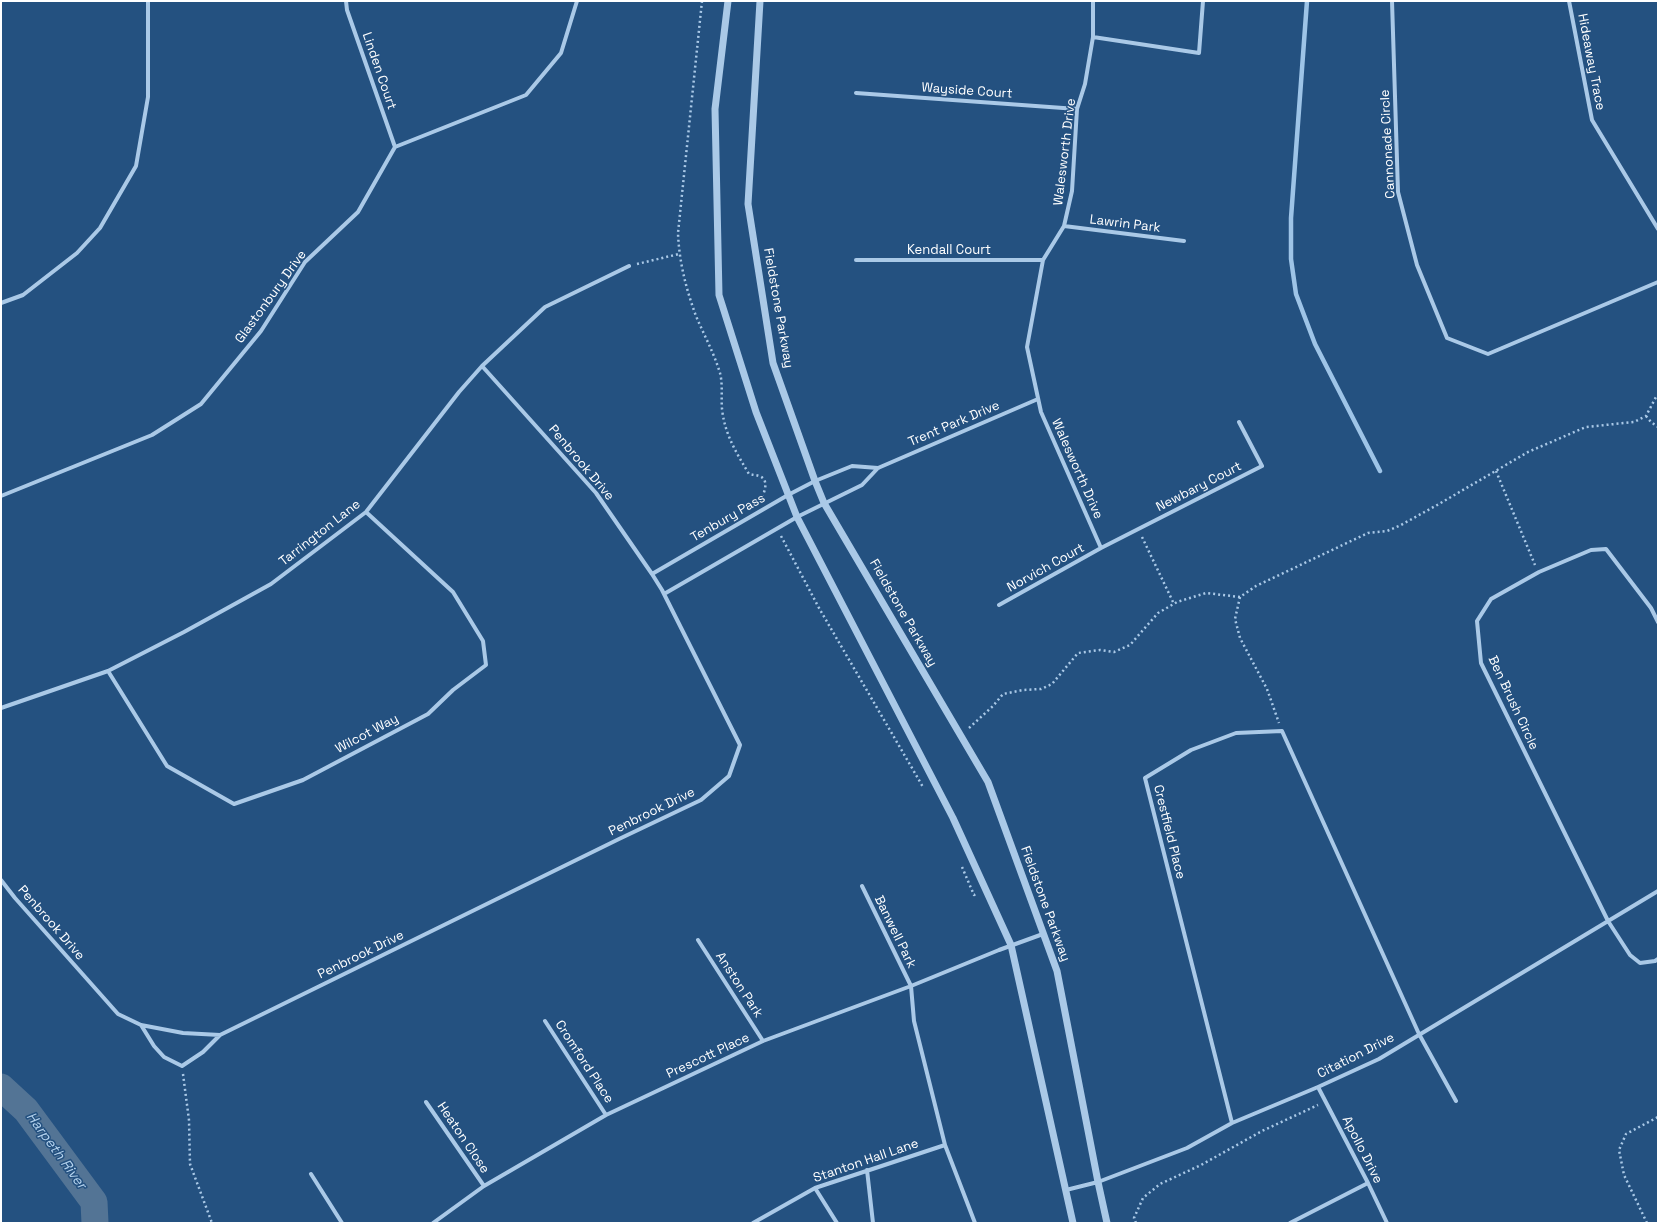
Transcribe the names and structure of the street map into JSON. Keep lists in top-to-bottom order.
{
  "streets": {
    "street": [
      "Hideaway Trace",
      "Linden Court",
      "Wayside Court",
      "Cannonade Circle",
      "Walesworth Drive",
      "Lawrin Park",
      "Kendall Court",
      "Glastonbury Drive",
      "Fieldstone Parkway",
      "Trent Park Drive",
      "Penbrook Drive",
      "Newbary Court",
      "Tenbury Pass",
      "Tarrington Lane",
      "Norvich Court",
      "Ben Brush Circle",
      "Wilcot Way",
      "Crestfield Place",
      "Banwell Park",
      "Anston Park",
      "Prescott Place",
      "Citation Drive",
      "Cromford Place",
      "Heaton Close",
      "Apollo Drive",
      "Stanton Hall Lane"
    ]
  },
  "crossings": [
    ["Linden Court", "Glastonbury Drive"],
    ["Wayside Court", "Walesworth Drive"],
    ["Walesworth Drive", "Lawrin Park"],
    ["Walesworth Drive", "Kendall Court"],
    ["Walesworth Drive", "Trent Park Drive"],
    ["Walesworth Drive", "Newbary Court"],
    ["Walesworth Drive", "Norvich Court"],
    ["Fieldstone Parkway", "Trent Park Drive"],
    ["Fieldstone Parkway", "Tenbury Pass"],
    ["Fieldstone Parkway", "Prescott Place"],
    ["Fieldstone Parkway", "Citation Drive"],
    ["Trent Park Drive", "Tenbury Pass"],
    ["Penbrook Drive", "Tenbury Pass"],
    ["Penbrook Drive", "Tarrington Lane"],
    ["Newbary Court", "Norvich Court"],
    ["Tarrington Lane", "Wilcot Way"],
    ["Ben Brush Circle", "Citation Drive"],
    ["Crestfield Place", "Citation Drive"],
    ["Banwell Park", "Prescott Place"],
    ["Anston Park", "Prescott Place"],
    ["Prescott Place", "Cromford Place"],
    ["Prescott Place", "Heaton Close"],
    ["Citation Drive", "Apollo Drive"]
  ],
  "water": ["Harpeth River"]
}
